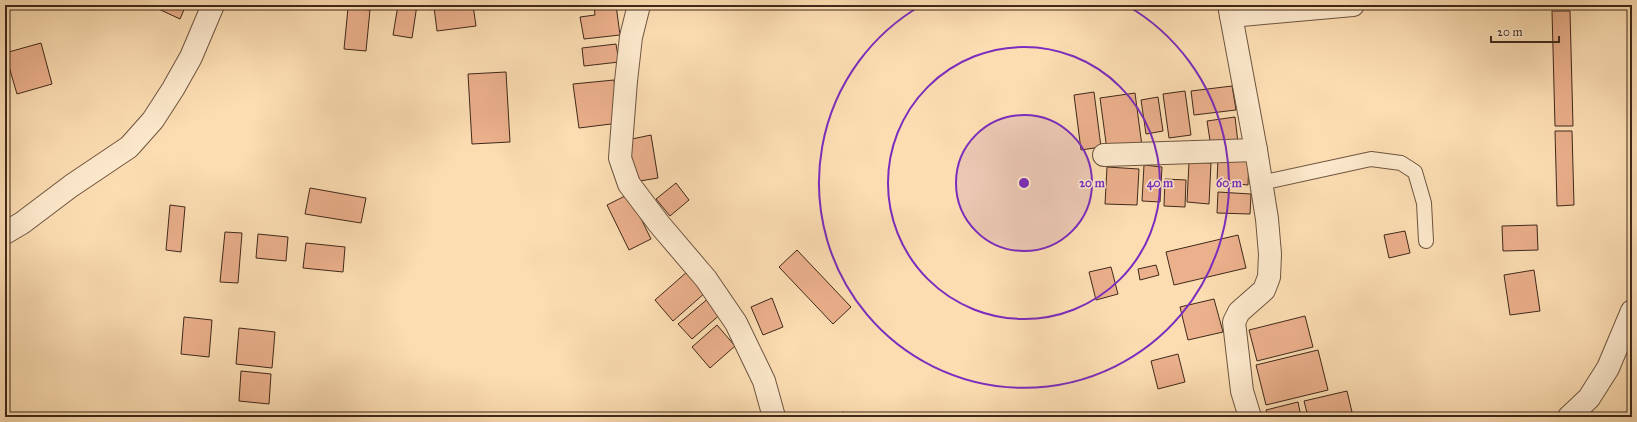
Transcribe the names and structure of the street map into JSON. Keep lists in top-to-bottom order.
{
  "scale_bar": "20 m",
  "rings": ["20 m", "40 m", "60 m"]
}
